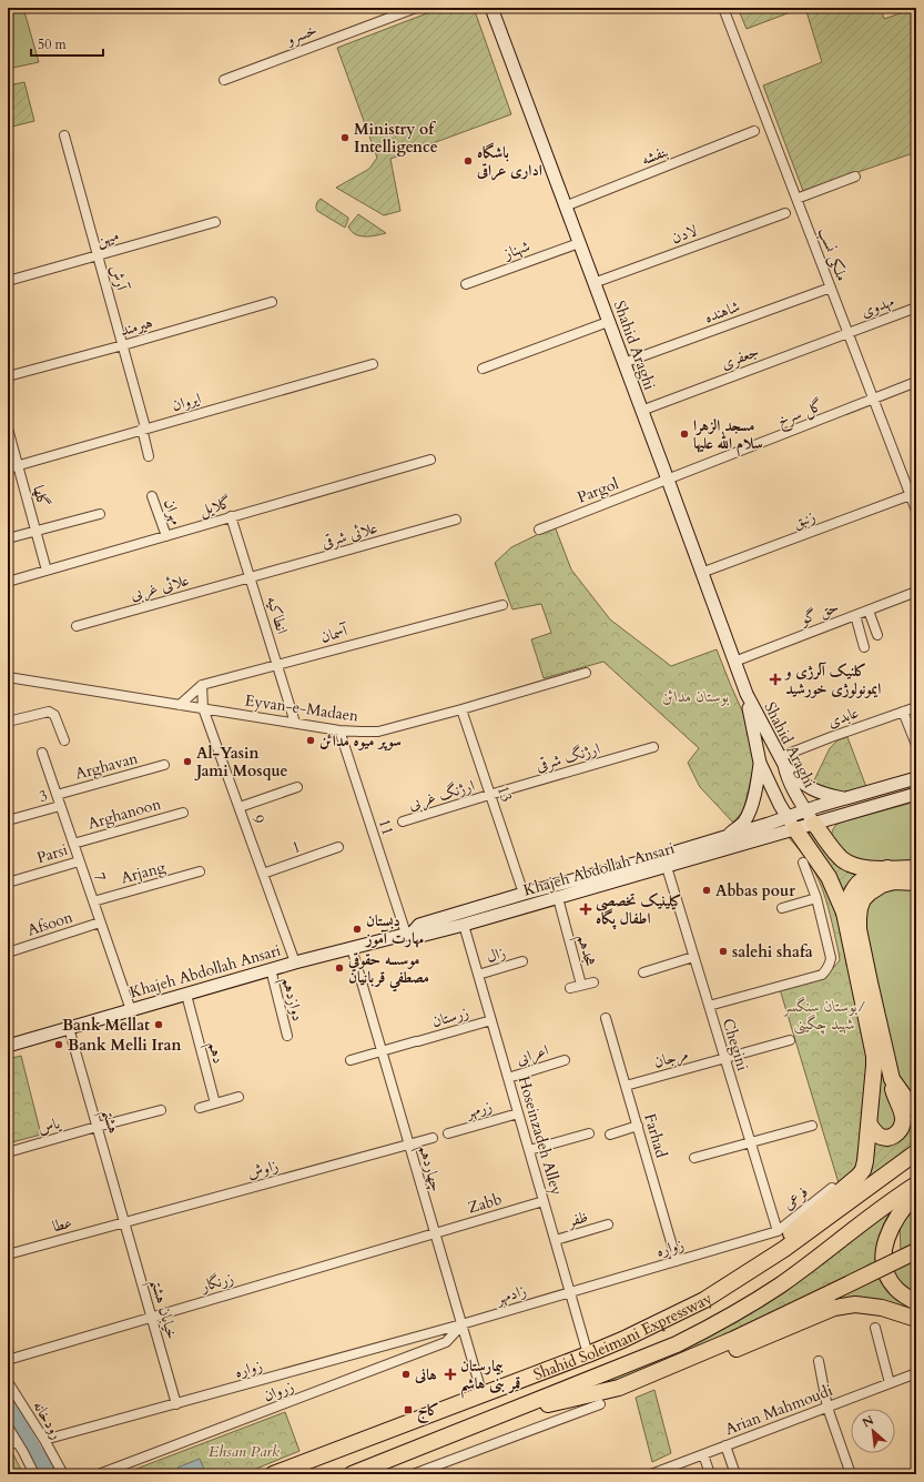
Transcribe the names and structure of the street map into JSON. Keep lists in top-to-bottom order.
{
  "streets": {
    "highway": ["Shahid Soleimani Expressway"],
    "main road": ["Shahid Araghi", "Khajeh Abdollah Ansari"],
    "street": [
      "خسرو",
      "بنفشه",
      "لادن",
      "میهن",
      "شهناز",
      "ملکی نسب",
      "آرش",
      "مهدوی",
      "شاهنده",
      "هیرمند",
      "جعفری",
      "ایروان",
      "گل سرخ",
      "Pargol",
      "گلها",
      "گلایل",
      "مهران",
      "زنبق",
      "علائی شرقی",
      "علائی غربی",
      "حق گو",
      "انطاکیه",
      "آسمان",
      "Eyvan-e-Madaen",
      "عابدی",
      "ارژنگ شرقی",
      "Arghavan",
      "13",
      "ارژنگ غربی",
      "3",
      "Arghanoon",
      "9",
      "11",
      "1",
      "Parsi",
      "Arjang",
      "7",
      "Afsoon",
      "هجدهم",
      "زال",
      "دوازدهم",
      "زرستان",
      "Chegini",
      "دهم",
      "اعرابی",
      "مرجان",
      "زرمهر",
      "هشتم",
      "یاس",
      "Hoseinzadeh Alley",
      "Farhad",
      "چهاردهم",
      "زاوش",
      "فرعی",
      "Zabb",
      "ظفر",
      "عطا",
      "زواره",
      "زرنگار",
      "زادمهر",
      "خیابان هشتم",
      "زروان",
      "Arian Mahmoudi",
      "رودخانه"
    ]
  },
  "crossings": [
    ["بنفشه", "Shahid Araghi"],
    ["لادن", "Shahid Araghi"],
    ["میهن", "آرش"],
    ["شهناز", "Shahid Araghi"],
    ["ملکی نسب", "مهدوی"],
    ["ملکی نسب", "شاهنده"],
    ["ملکی نسب", "جعفری"],
    ["ملکی نسب", "گل سرخ"],
    ["ملکی نسب", "زنبق"],
    ["آرش", "هیرمند"],
    ["آرش", "ایروان"],
    ["مهدوی", "جعفری"],
    ["شاهنده", "Shahid Araghi"],
    ["Shahid Araghi", "جعفری"],
    ["Shahid Araghi", "گل سرخ"],
    ["Shahid Araghi", "Pargol"],
    ["Shahid Araghi", "زنبق"],
    ["Shahid Araghi", "حق گو"],
    ["Shahid Araghi", "عابدی"],
    ["Shahid Araghi", "Khajeh Abdollah Ansari"],
    ["ایروان", "گلها"],
    ["گل سرخ", "Pargol"],
    ["گلها", "گلایل"],
    ["گلایل", "مهران"],
    ["گلایل", "انطاکیه"],
    ["علائی شرقی", "علائی غربی"],
    ["علائی شرقی", "انطاکیه"],
    ["علائی غربی", "انطاکیه"],
    ["انطاکیه", "آسمان"],
    ["انطاکیه", "Eyvan-e-Madaen"],
    ["آسمان", "Eyvan-e-Madaen"],
    ["آسمان", "9"],
    ["Eyvan-e-Madaen", "13"],
    ["Eyvan-e-Madaen", "9"],
    ["Eyvan-e-Madaen", "11"],
    ["ارژنگ شرقی", "13"],
    ["ارژنگ شرقی", "ارژنگ غربی"],
    ["Arghavan", "7"],
    ["13", "ارژنگ غربی"],
    ["3", "7"],
    ["Arghanoon", "7"],
    ["9", "1"],
    ["9", "Khajeh Abdollah Ansari"],
    ["11", "Khajeh Abdollah Ansari"],
    ["Parsi", "7"],
    ["Khajeh Abdollah Ansari", "7"],
    ["Khajeh Abdollah Ansari", "هجدهم"],
    ["Khajeh Abdollah Ansari", "دوازدهم"],
    ["Khajeh Abdollah Ansari", "Chegini"],
    ["Khajeh Abdollah Ansari", "دهم"],
    ["Khajeh Abdollah Ansari", "هشتم"],
    ["Khajeh Abdollah Ansari", "Hoseinzadeh Alley"],
    ["Khajeh Abdollah Ansari", "چهاردهم"],
    ["Arjang", "7"],
    ["7", "Afsoon"],
    ["زال", "Hoseinzadeh Alley"],
    ["زرستان", "Hoseinzadeh Alley"],
    ["زرستان", "چهاردهم"],
    ["Chegini", "مرجان"],
    ["Chegini", "فرعی"],
    ["Chegini", "زواره"],
    ["اعرابی", "Hoseinzadeh Alley"],
    ["مرجان", "Farhad"],
    ["زرمهر", "Hoseinzadeh Alley"],
    ["هشتم", "یاس"],
    ["هشتم", "زاوش"],
    ["هشتم", "عطا"],
    ["هشتم", "خیابان هشتم"],
    ["Hoseinzadeh Alley", "Zabb"],
    ["Hoseinzadeh Alley", "ظفر"],
    ["Hoseinzadeh Alley", "زواره"],
    ["Hoseinzadeh Alley", "زادمهر"],
    ["Hoseinzadeh Alley", "Shahid Soleimani Expressway"],
    ["Farhad", "زواره"],
    ["چهاردهم", "زاوش"],
    ["چهاردهم", "Zabb"],
    ["چهاردهم", "زواره"],
    ["چهاردهم", "زرنگار"],
    ["چهاردهم", "زادمهر"],
    ["چهاردهم", "Shahid Soleimani Expressway"],
    ["چهاردهم", "زروان"],
    ["زاوش", "عطا"],
    ["زاوش", "خیابان هشتم"],
    ["فرعی", "زواره"],
    ["Zabb", "زرنگار"],
    ["عطا", "خیابان هشتم"],
    ["زواره", "زادمهر"],
    ["زواره", "خیابان هشتم"],
    ["زواره", "زروان"],
    ["زواره", "رودخانه"],
    ["زرنگار", "خیابان هشتم"],
    ["زادمهر", "زروان"]
  ],
  "parks": ["بوستان مدائن", "بوستان سنگسر/ شهید چگینی", "Ehsan Park"],
  "places": {
    "other": [
      "Ministry of Intelligence",
      "باشگاه اداری عراقی",
      "مسجد الزهرا سلام الله علیها",
      "سوپر میوه مدائن",
      "Al-Yasin Jami Mosque",
      "Abbas pour",
      "دبستان مهارت آموز",
      "salehi shafa",
      "موسسه حقوقي مصطفي قربانيان",
      "Bank Mellat",
      "Bank Melli Iran",
      "هانی"
    ],
    "health": ["کلنیک آلرژی و ایمونولوژی خورشید", "کیلینیک تخصصی اطفال پگاه", "بیمارستان قمر بنی هاشم"],
    "transit": ["کاج"]
  },
  "scale_bar": "50 m",
  "north": "top left"
}
